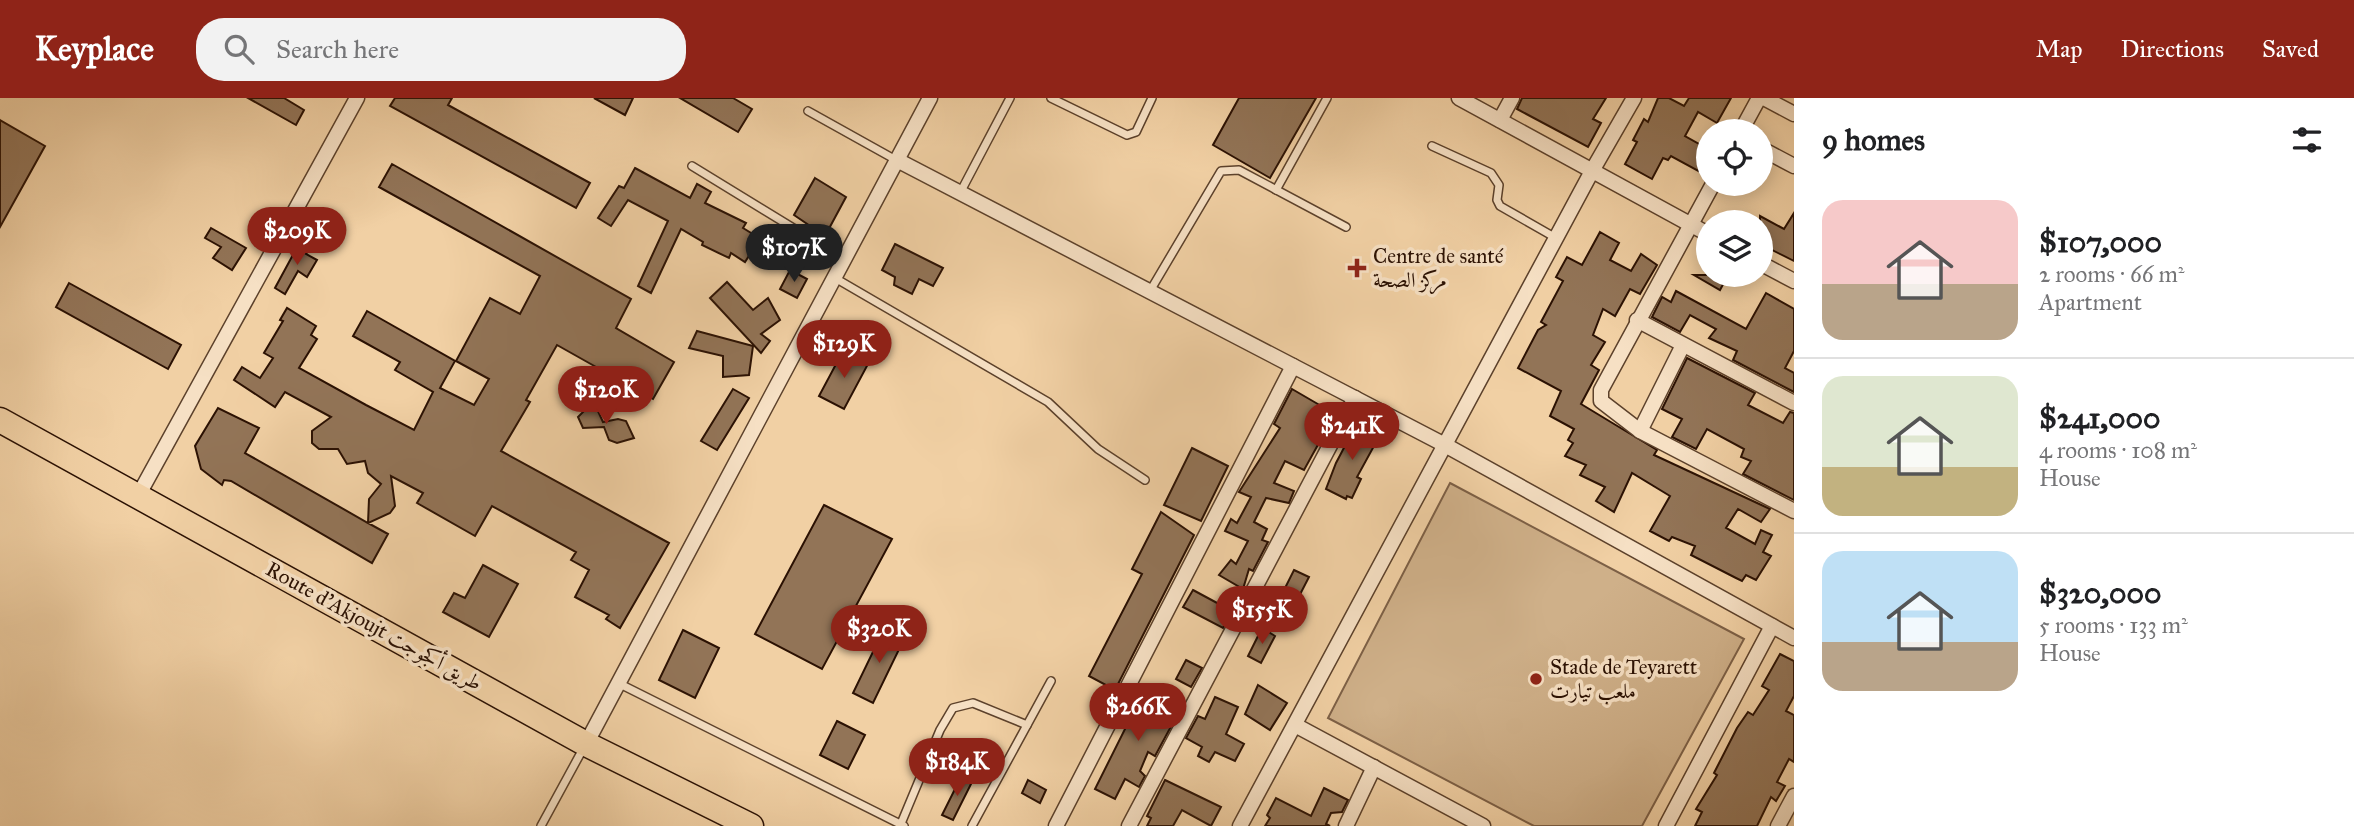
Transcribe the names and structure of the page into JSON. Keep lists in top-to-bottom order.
{
  "streets": {
    "highway": ["Route d'Akjoujt طريق أكجوجت"]
  },
  "places": {
    "health": ["Centre de santé مركز الصحة"],
    "other": ["Stade de Teyarett ملعب تيارت"]
  },
  "page": {
    "header": "Keyplace",
    "search": "Search here",
    "nav": ["Map", "Directions", "Saved"],
    "heading": "9 homes",
    "list": [
      {
        "name": "$107,000",
        "note": "2 rooms · 66 m² · Apartment"
      },
      {
        "name": "$241,000",
        "note": "4 rooms · 108 m² · House"
      },
      {
        "name": "$320,000",
        "note": "5 rooms · 133 m² · House"
      }
    ],
    "price": [
      "$209K",
      "$107K",
      "$129K",
      "$120K",
      "$241K",
      "$155K",
      "$320K",
      "$266K",
      "$184K"
    ]
  }
}
